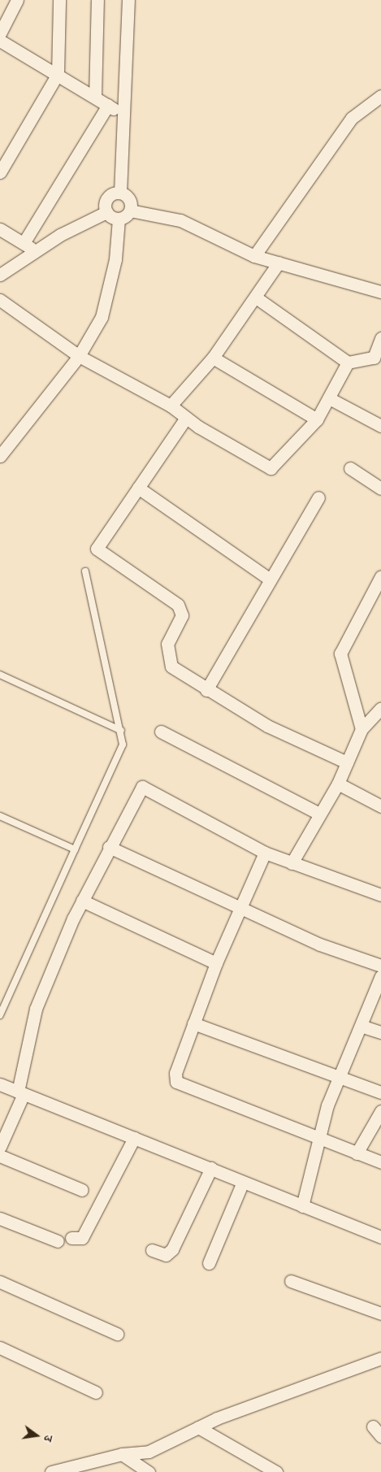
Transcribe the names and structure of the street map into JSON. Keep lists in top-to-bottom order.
{
  "north": "right"
}
